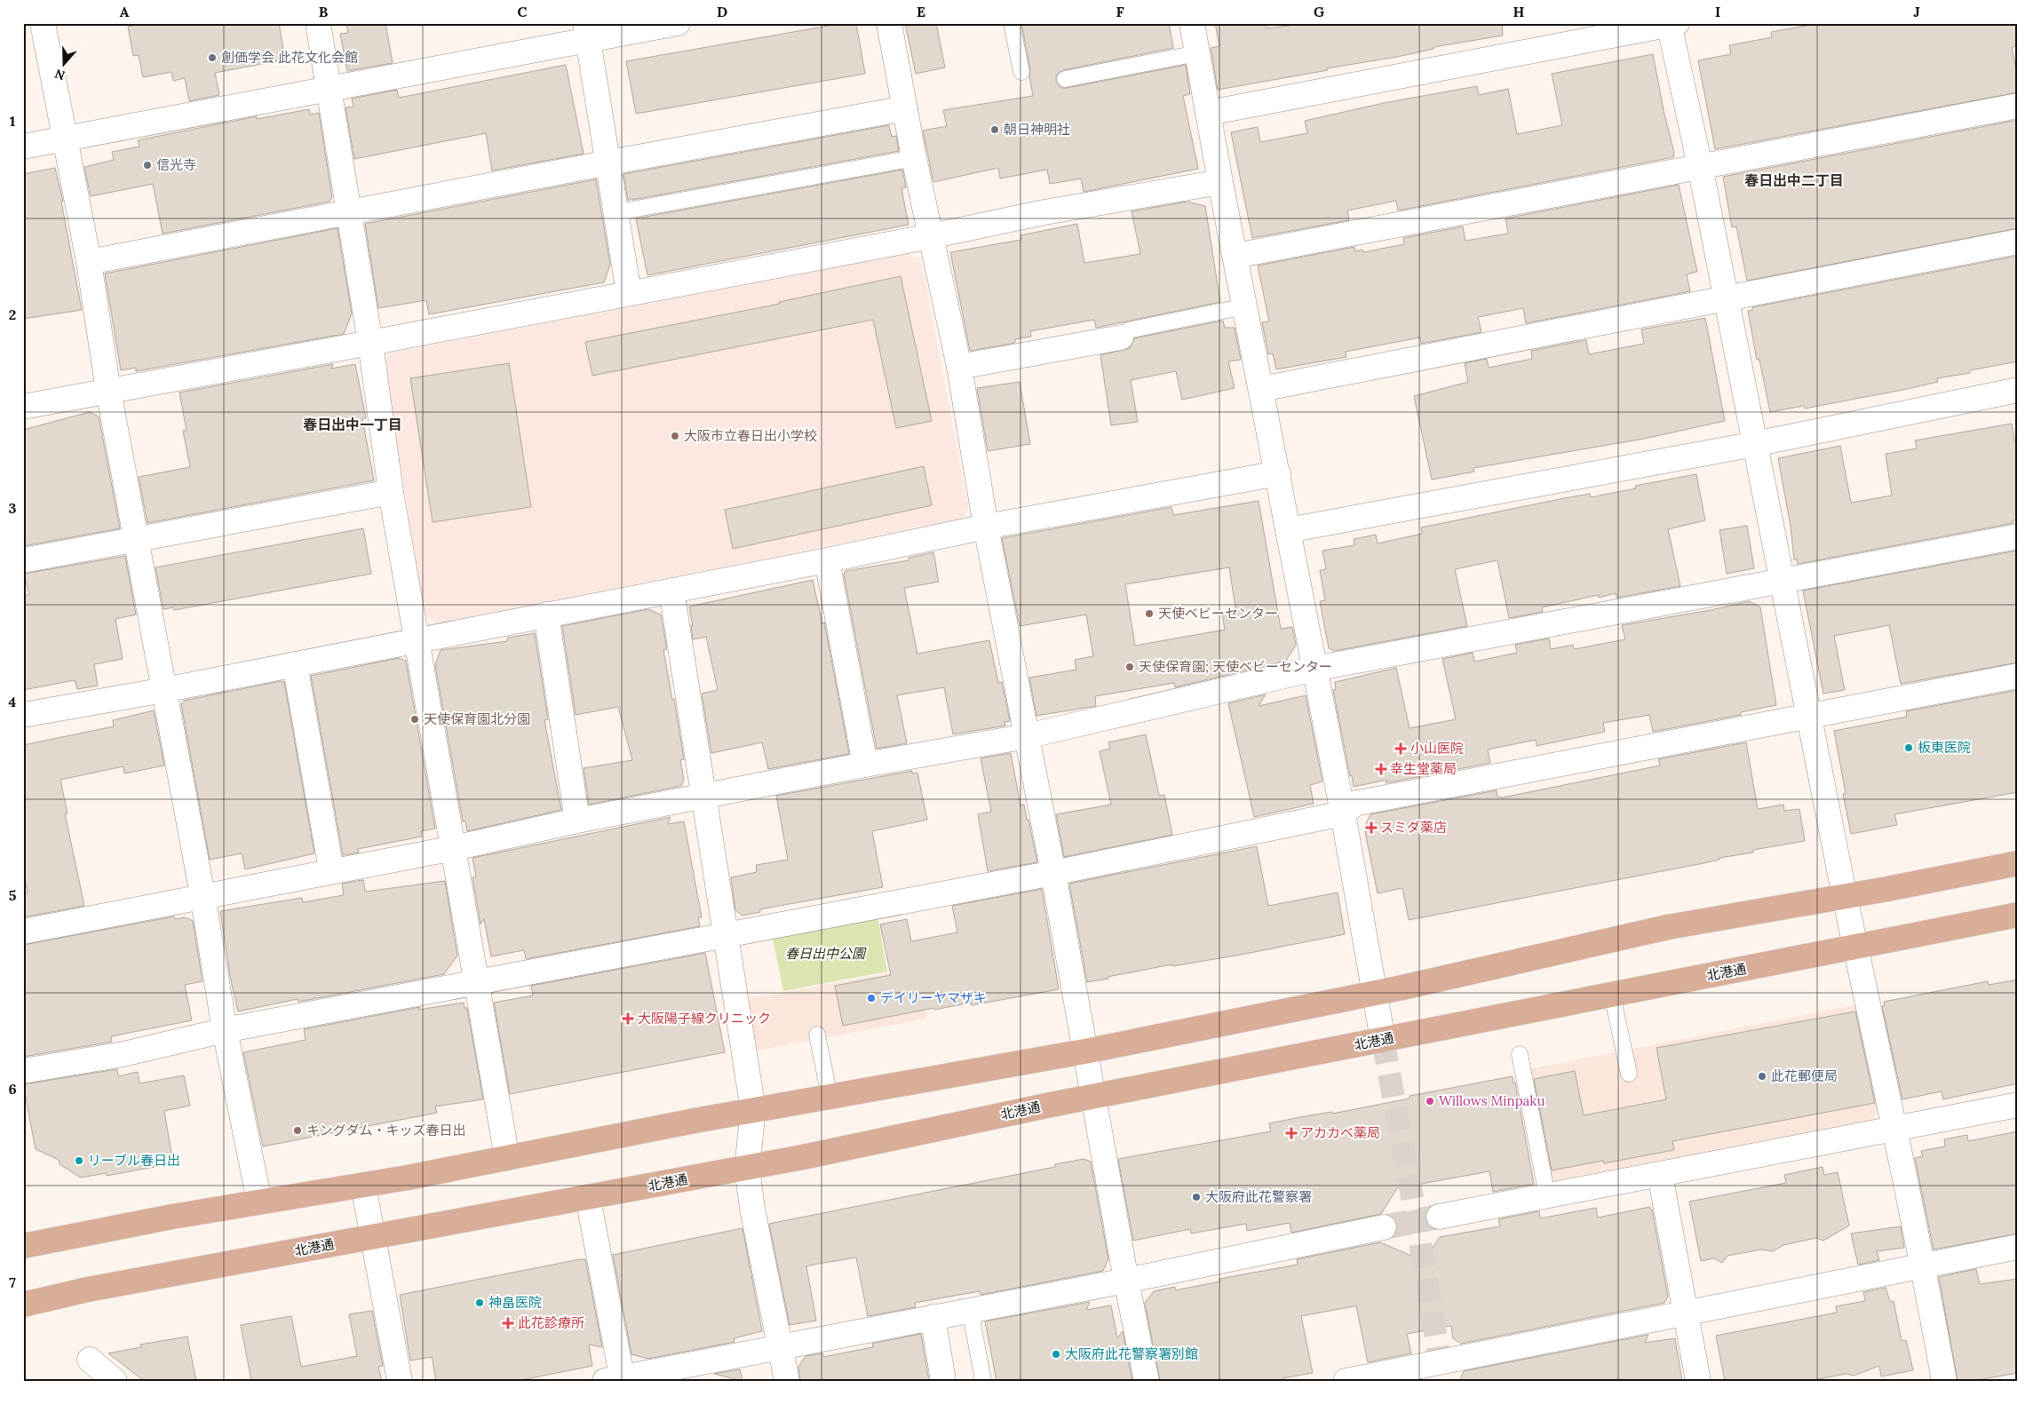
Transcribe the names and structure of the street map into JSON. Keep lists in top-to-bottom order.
{
  "streets": {
    "main road": ["北港通"]
  },
  "districts": ["春日出中二丁目", "春日出中一丁目"],
  "parks": ["春日出中公園"],
  "places": {
    "other": [
      "創価学会 此花文化会館",
      "朝日神明社",
      "信光寺",
      "大阪市立春日出小学校",
      "天使ベビーセンター",
      "天使保育園; 天使ベビーセンター",
      "天使保育園北分園",
      "板東医院",
      "デイリーヤマザキ",
      "此花郵便局",
      "Willows Minpaku",
      "キングダム・キッズ春日出",
      "リーブル春日出",
      "大阪府此花警察署",
      "神畠医院",
      "大阪府此花警察署別館"
    ],
    "health": [
      "小山医院",
      "幸生堂薬局",
      "スミダ薬店",
      "大阪陽子線クリニック",
      "アカカベ薬局",
      "此花診療所"
    ]
  },
  "north": "bottom",
  "grid": {
    "columns": [
      "A",
      "B",
      "C",
      "D",
      "E",
      "F",
      "G",
      "H",
      "I",
      "J"
    ],
    "rows": [
      "1",
      "2",
      "3",
      "4",
      "5",
      "6",
      "7"
    ]
  }
}
